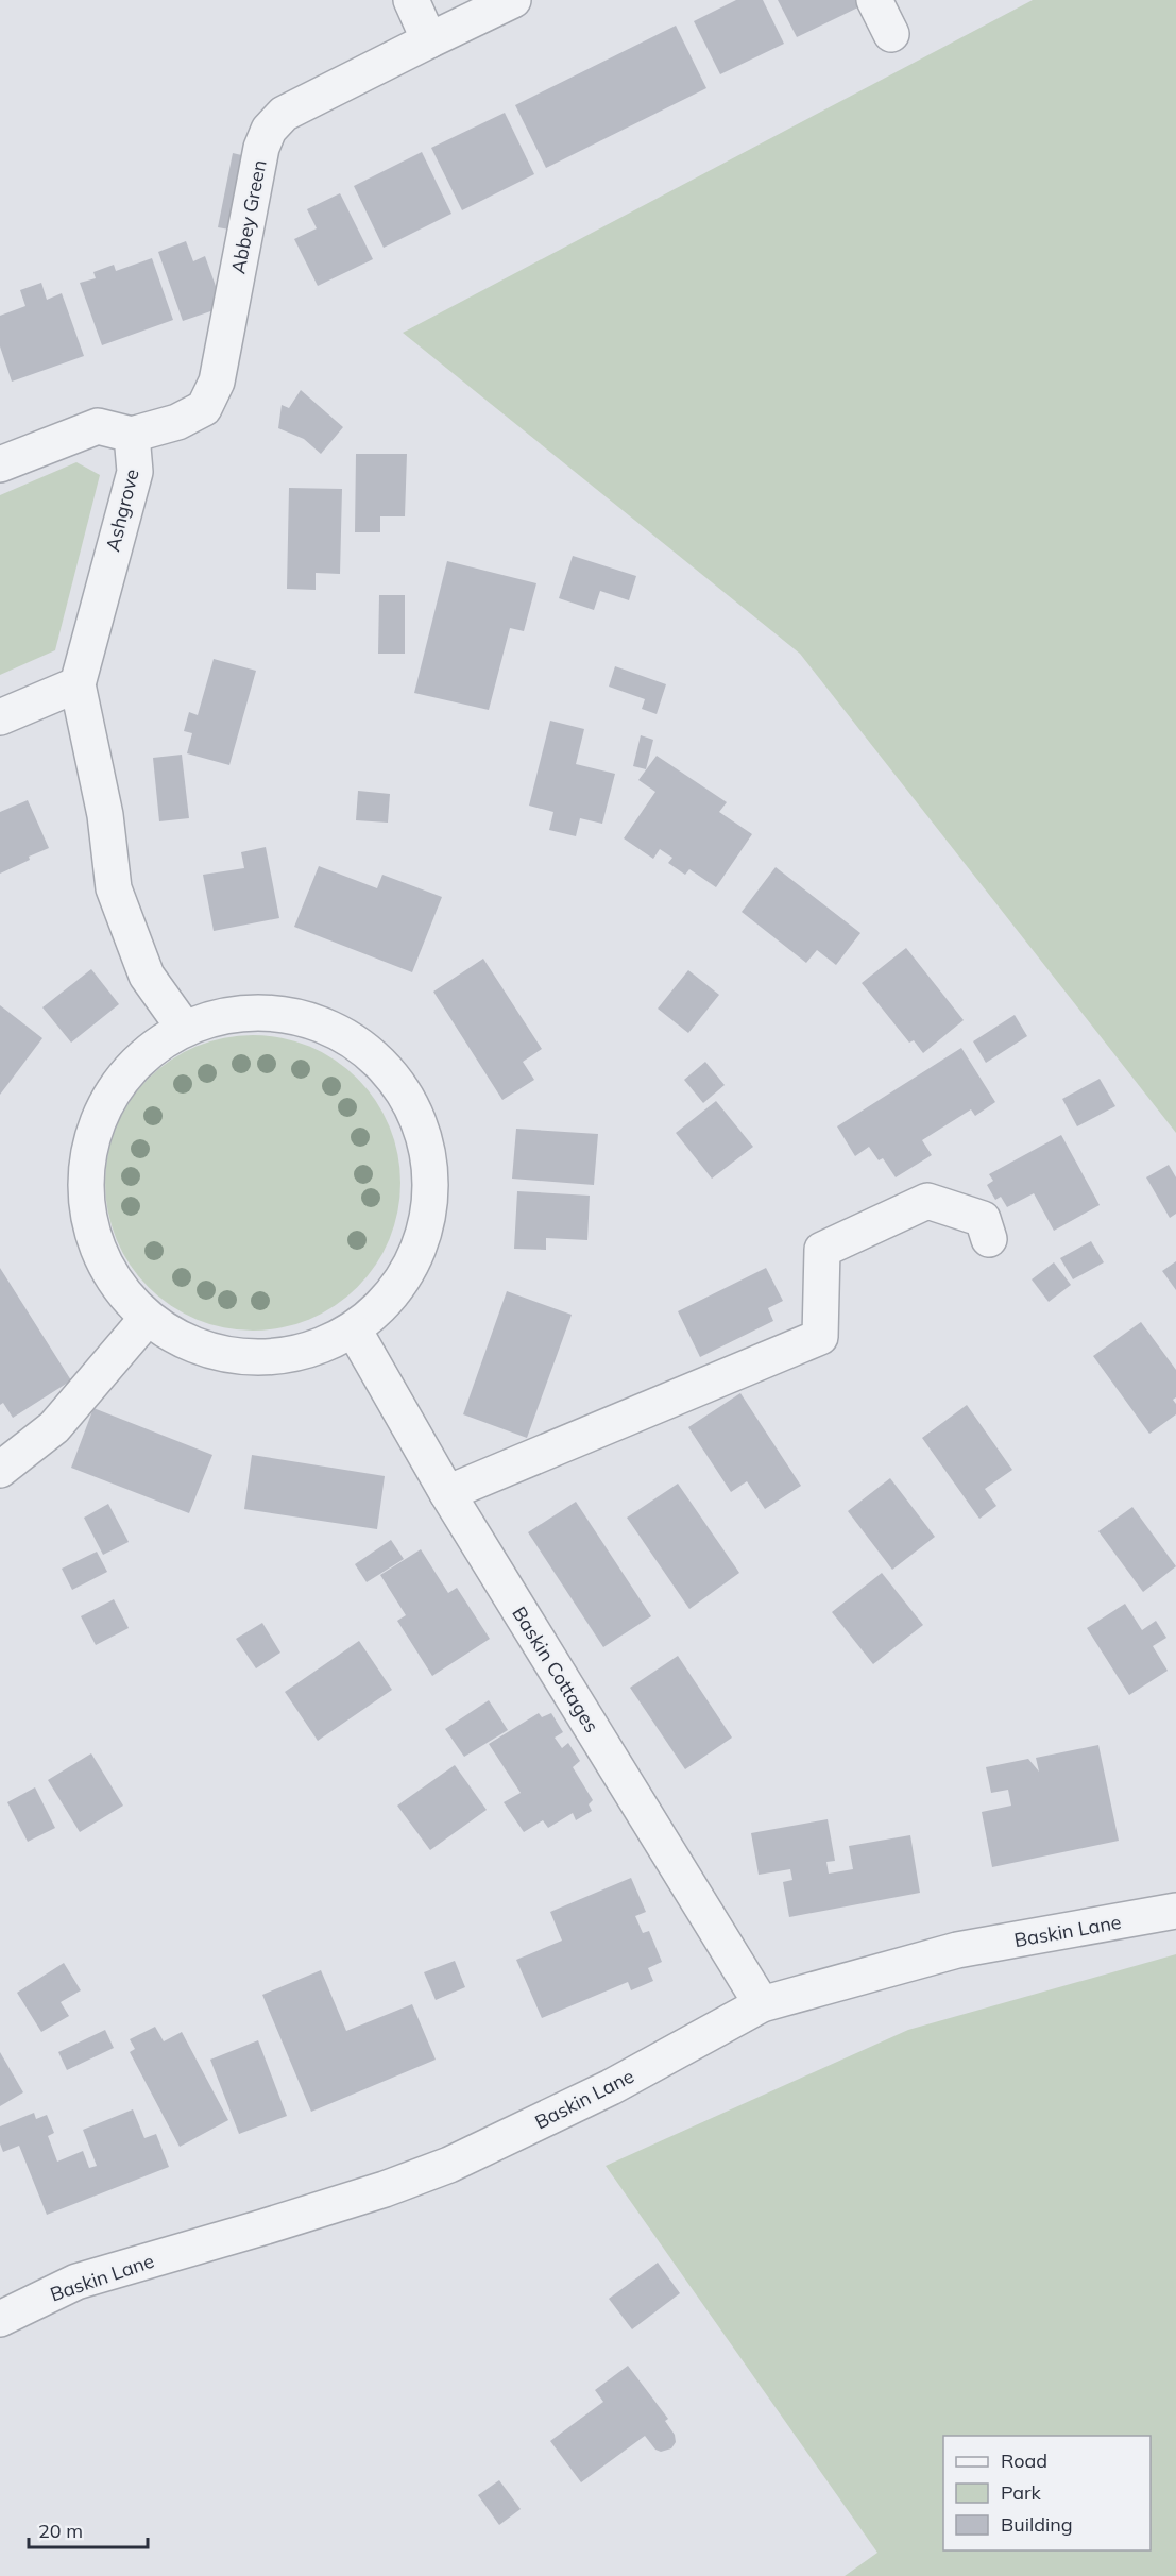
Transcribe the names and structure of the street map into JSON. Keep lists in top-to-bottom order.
{
  "streets": {
    "street": [
      "Abbey Green",
      "Ashgrove",
      "Baskin Cottages",
      "Baskin Lane"
    ]
  },
  "crossings": [
    ["Abbey Green", "Ashgrove"],
    ["Baskin Cottages", "Baskin Lane"]
  ],
  "legend": ["Road", "Park", "Building"],
  "scale_bar": "20 m"
}
